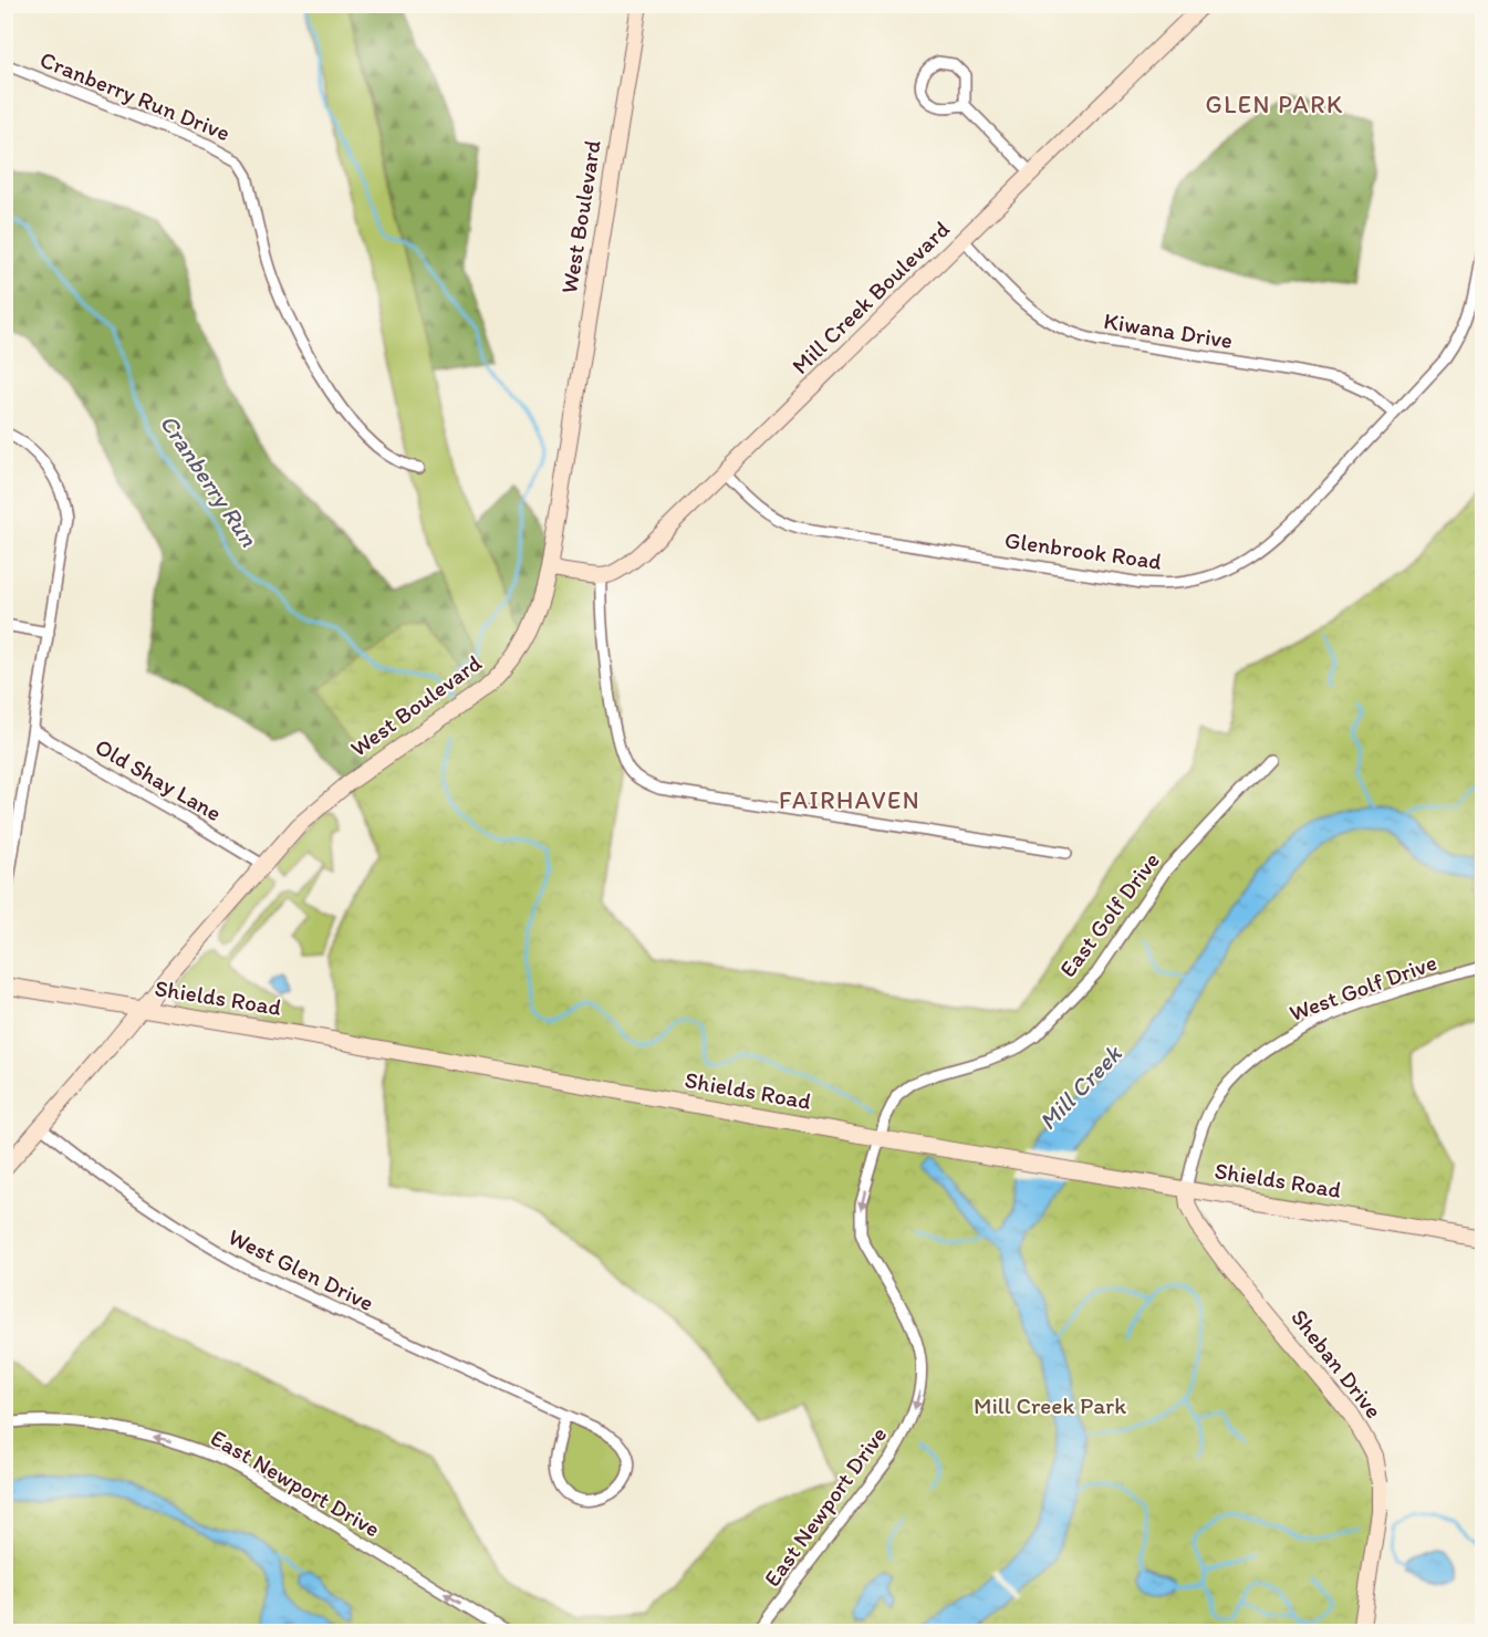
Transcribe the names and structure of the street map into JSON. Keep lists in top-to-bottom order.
{
  "streets": {
    "street": [
      "Cranberry Run Drive",
      "West Boulevard",
      "Mill Creek Boulevard",
      "Kiwana Drive",
      "Glenbrook Road",
      "Old Shay Lane",
      "East Golf Drive",
      "West Golf Drive",
      "Shields Road",
      "West Glen Drive",
      "Sheban Drive",
      "East Newport Drive"
    ]
  },
  "crossings": [
    ["West Boulevard", "Old Shay Lane"],
    ["West Boulevard", "Shields Road"],
    ["West Boulevard", "West Glen Drive"],
    ["Mill Creek Boulevard", "Kiwana Drive"],
    ["Mill Creek Boulevard", "Glenbrook Road"],
    ["Kiwana Drive", "Glenbrook Road"],
    ["East Golf Drive", "Shields Road"],
    ["East Golf Drive", "East Newport Drive"],
    ["West Golf Drive", "Shields Road"],
    ["West Golf Drive", "Sheban Drive"],
    ["Shields Road", "Sheban Drive"],
    ["Shields Road", "East Newport Drive"]
  ],
  "districts": ["GLEN PARK", "FAIRHAVEN"],
  "water": ["Cranberry Run", "Mill Creek"],
  "parks": ["Mill Creek Park"]
}
